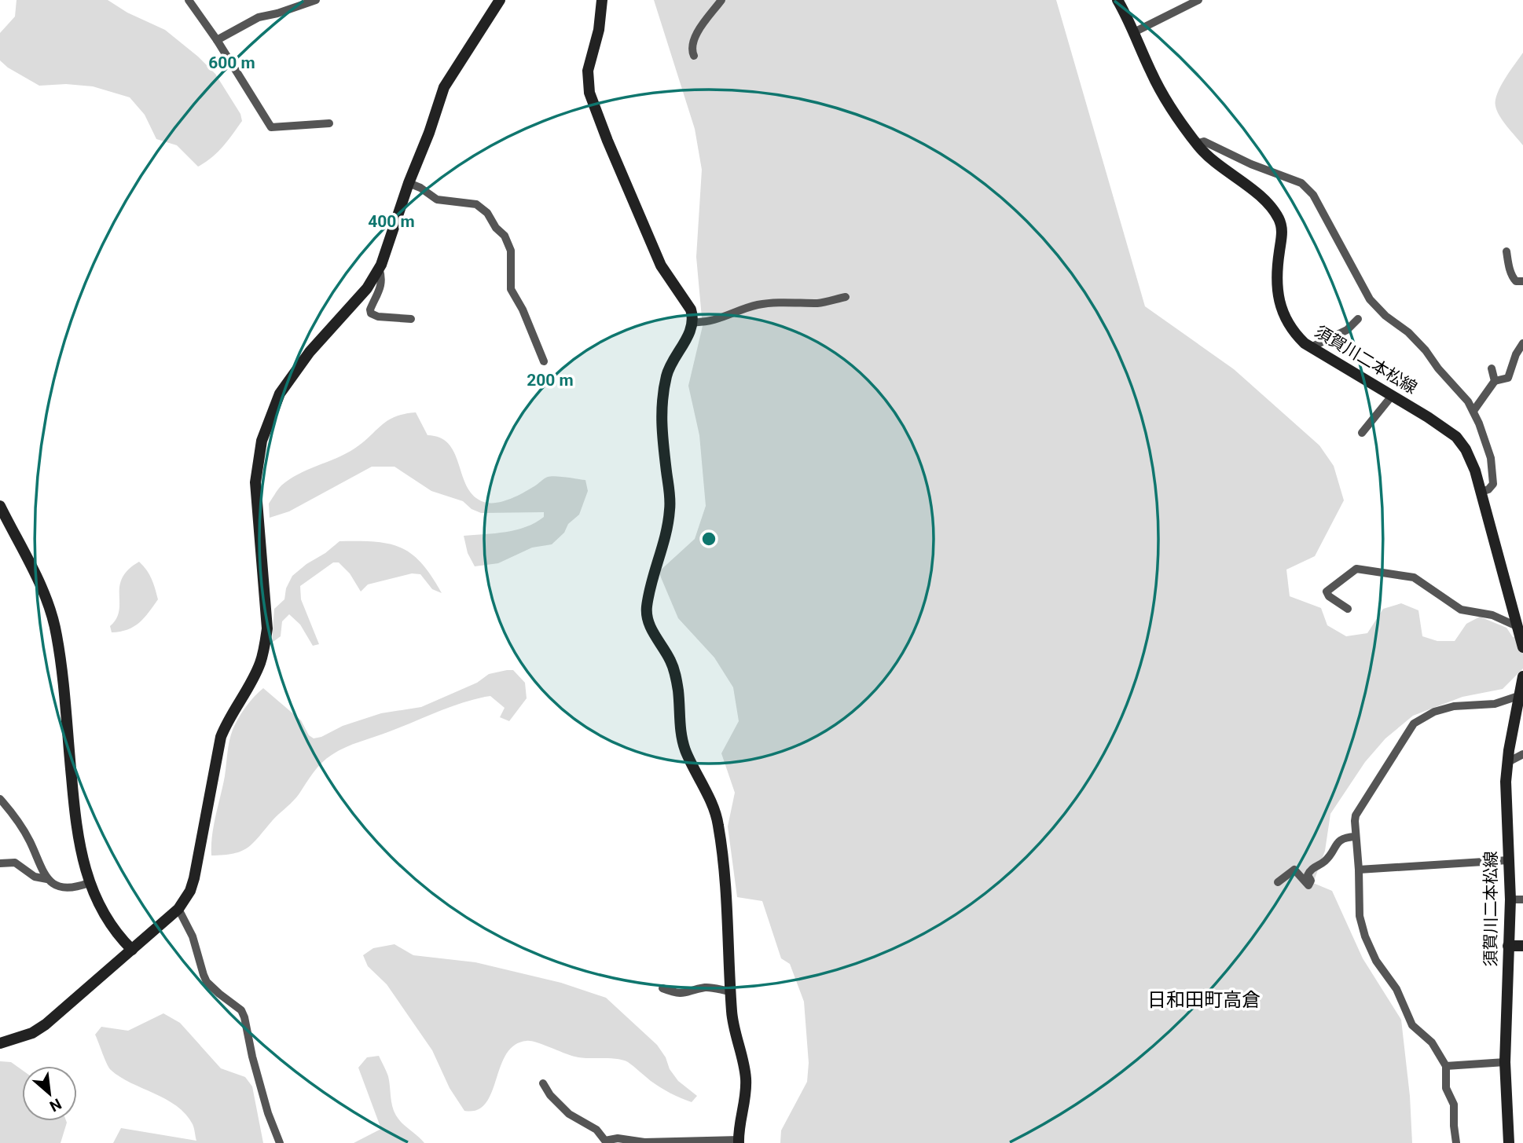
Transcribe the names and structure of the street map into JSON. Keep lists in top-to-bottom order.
{
  "streets": {
    "street": ["須賀川二本松線"]
  },
  "districts": ["日和田町高倉"],
  "north": "bottom right",
  "rings": ["600 m", "400 m", "200 m"]
}
